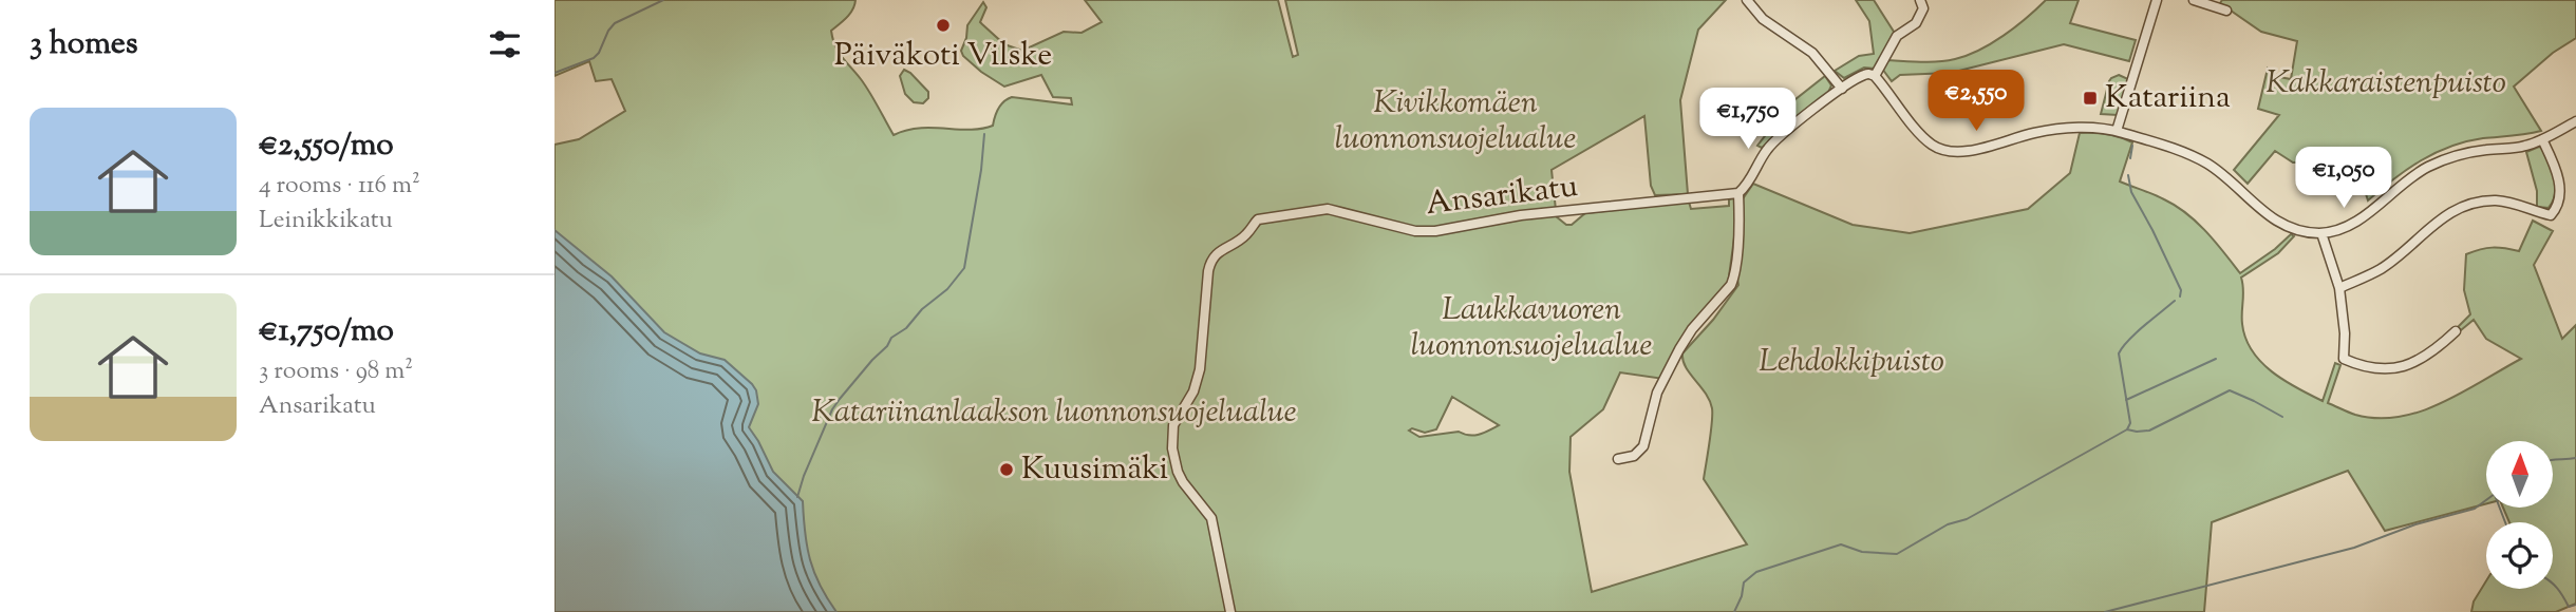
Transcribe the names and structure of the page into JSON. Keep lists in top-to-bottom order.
{
  "streets": {
    "street": ["Ansarikatu"]
  },
  "parks": [
    "Kakkaraistenpuisto",
    "Kivikkomäen luonnonsuojelualue",
    "Laukkavuoren luonnonsuojelualue",
    "Lehdokkipuisto",
    "Katariinanlaakson luonnonsuojelualue"
  ],
  "places": {
    "other": ["Päiväkoti Vilske", "Kuusimäki"],
    "transit": ["Katariina"]
  },
  "north": "top",
  "page": {
    "heading": "3 homes",
    "price": ["€2,550", "€1,750", "€1,050"],
    "list": [
      {
        "name": "€2,550/mo",
        "note": "4 rooms · 116 m² · Leinikkikatu"
      },
      {
        "name": "€1,750/mo",
        "note": "3 rooms · 98 m² · Ansarikatu"
      }
    ]
  }
}
